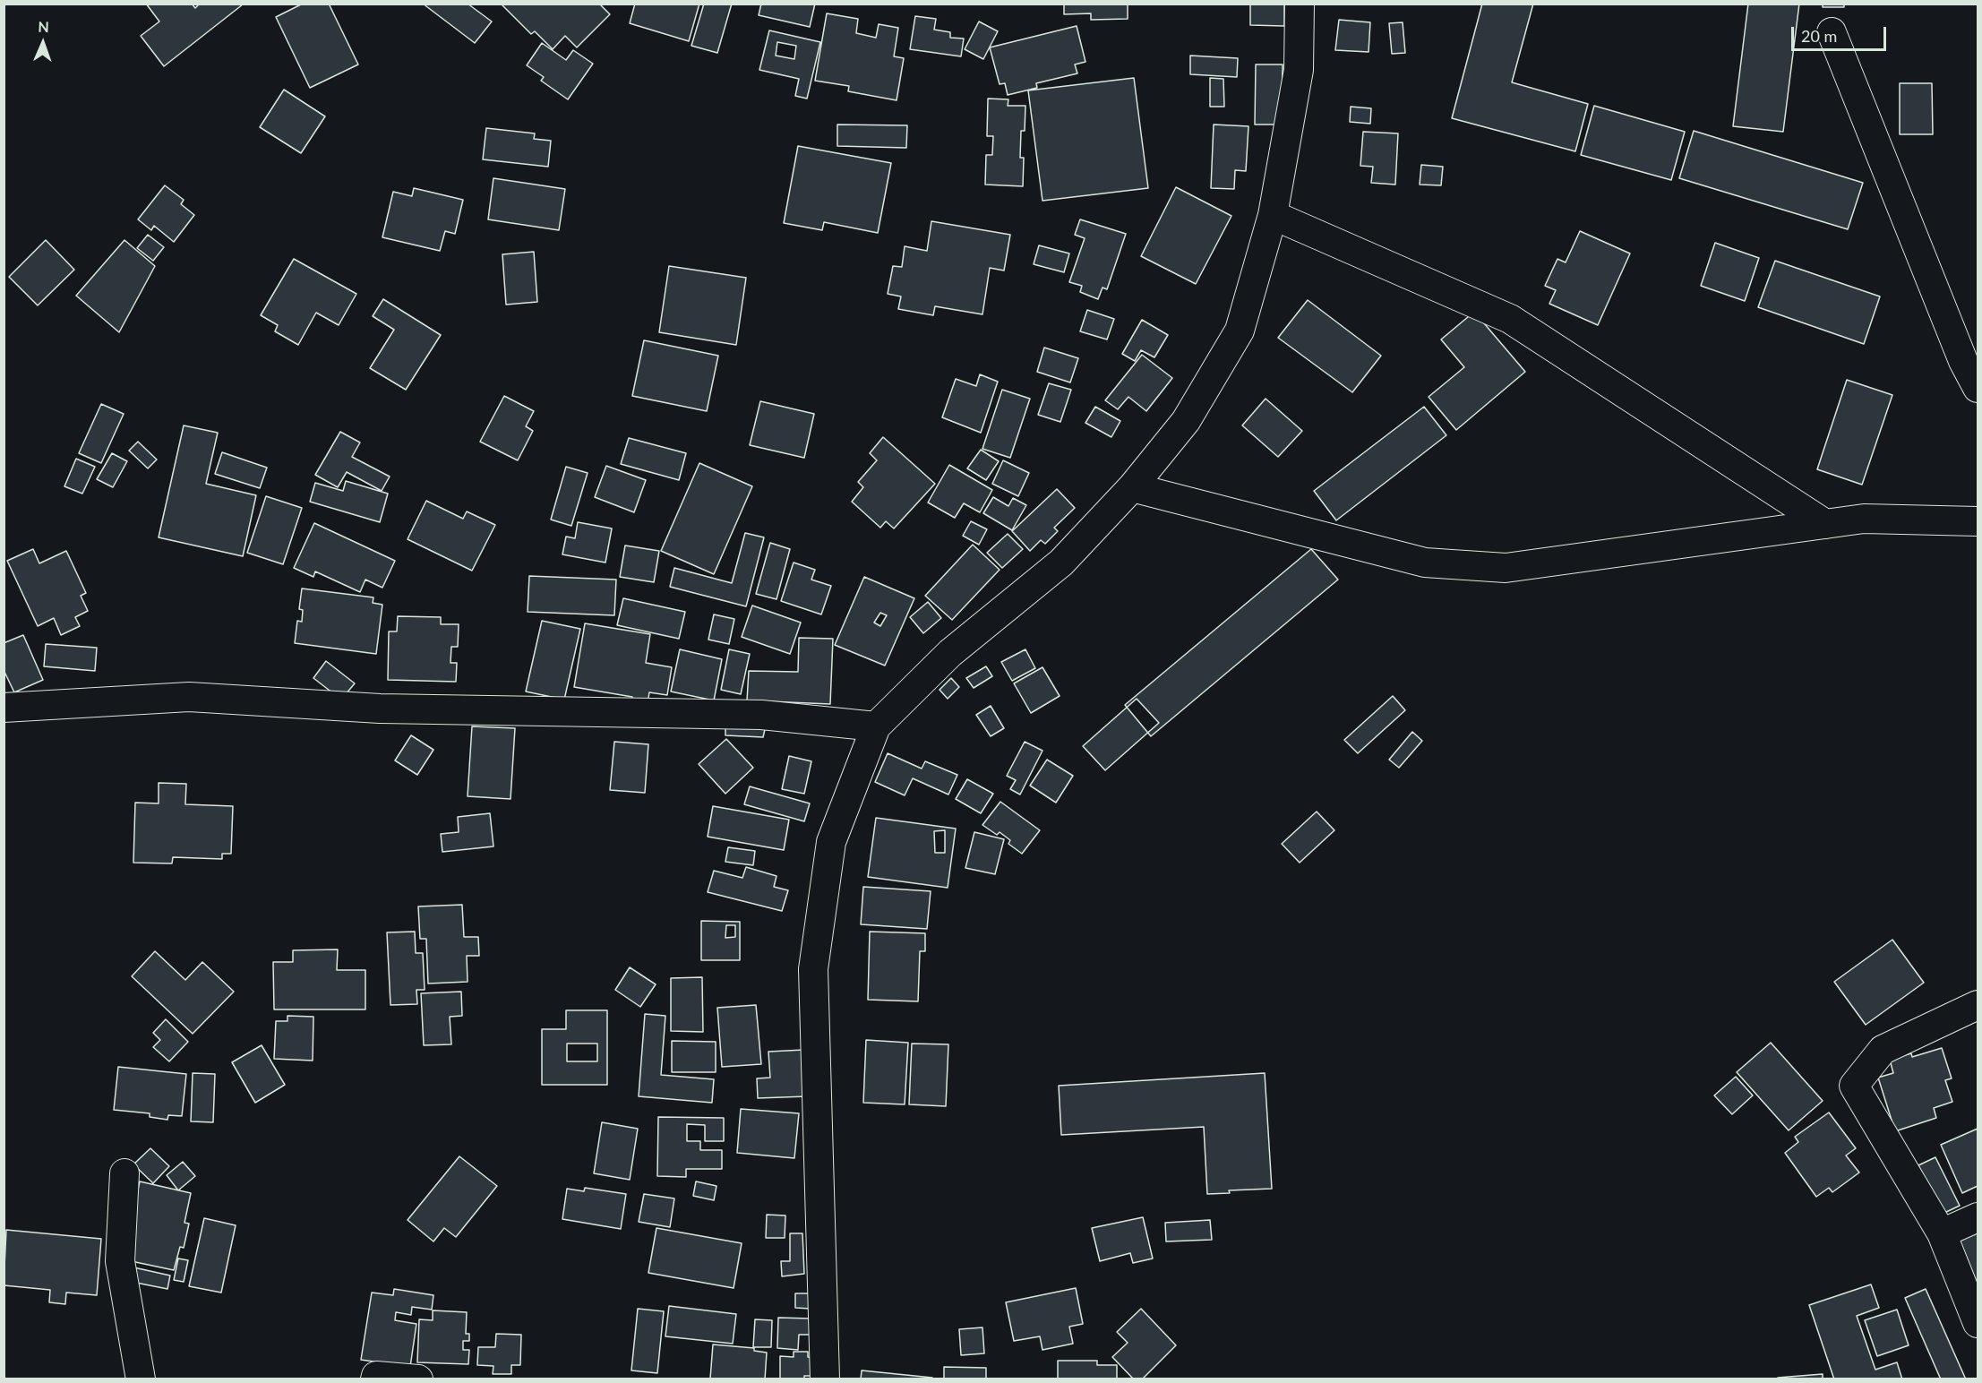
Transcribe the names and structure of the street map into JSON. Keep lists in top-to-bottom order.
{
  "scale_bar": "20 m",
  "north": "top"
}
